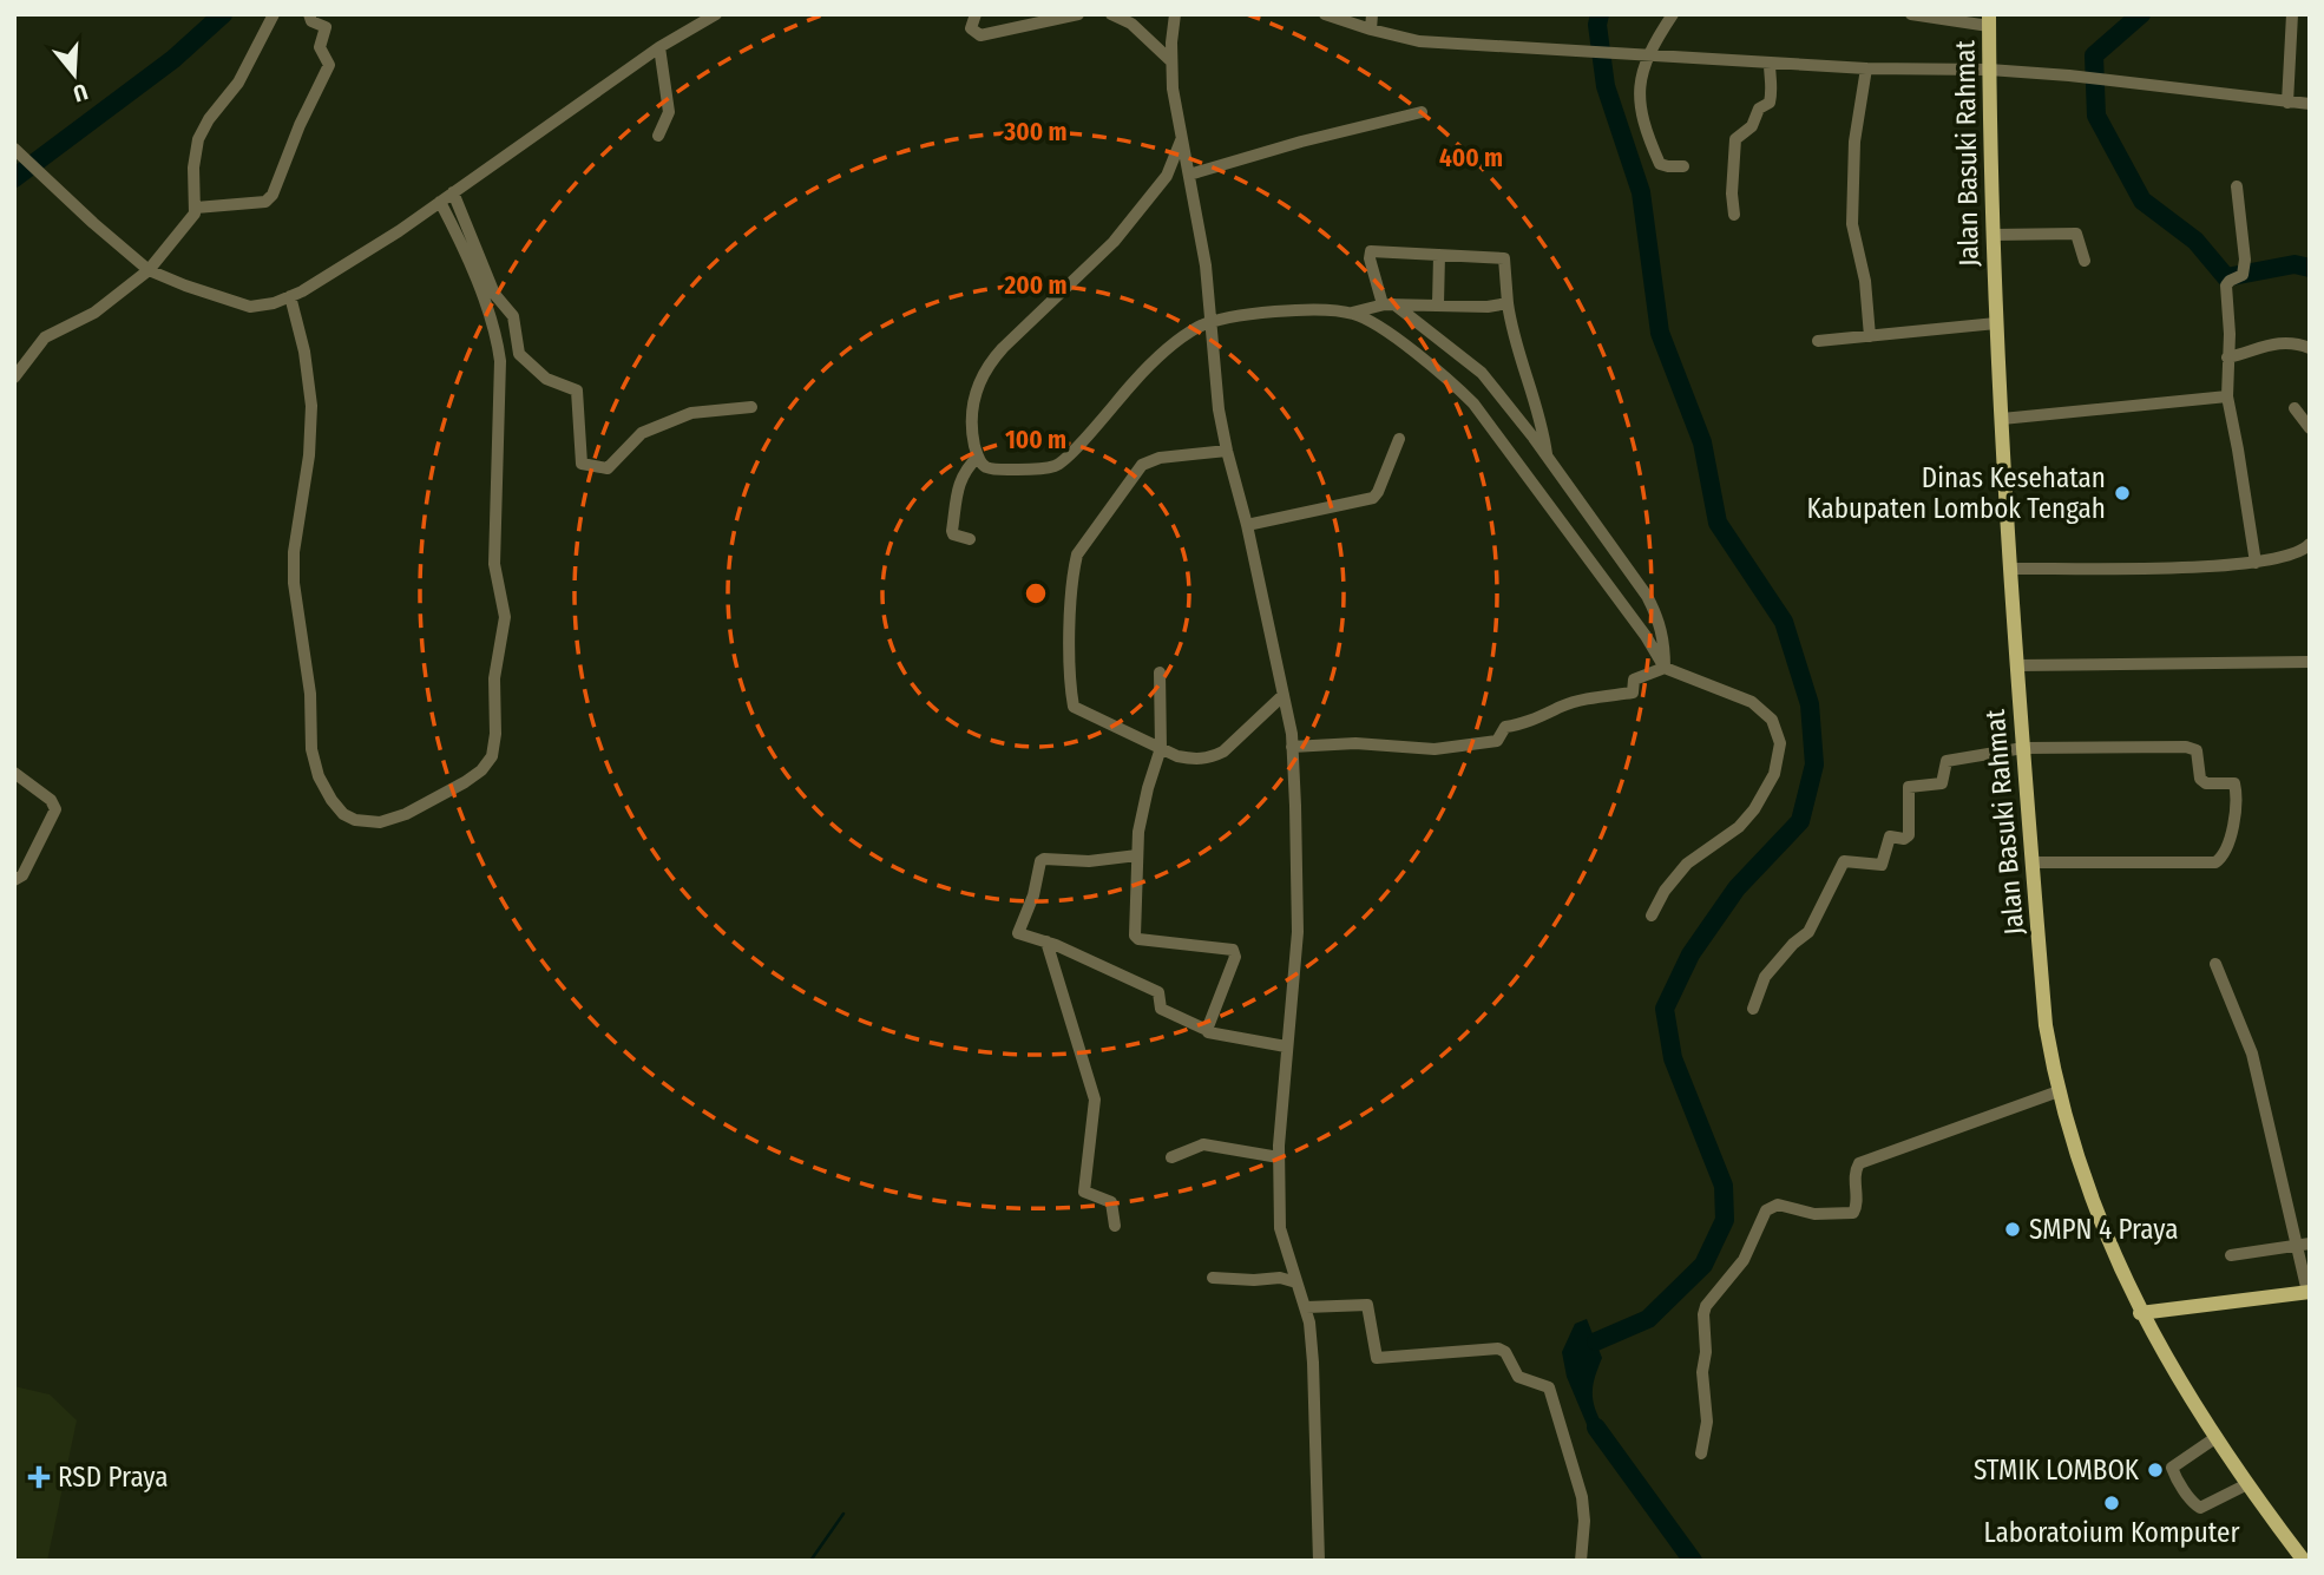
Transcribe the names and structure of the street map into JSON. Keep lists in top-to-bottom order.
{
  "streets": {
    "main road": ["Jalan Basuki Rahmat"]
  },
  "places": {
    "other": [
      "Dinas Kesehatan Kabupaten Lombok Tengah",
      "SMPN 4 Praya",
      "STMIK LOMBOK",
      "Laboratoium Komputer"
    ],
    "health": ["RSD Praya"]
  },
  "north": "bottom",
  "rings": [
    "300 m",
    "400 m",
    "200 m",
    "100 m"
  ]
}
